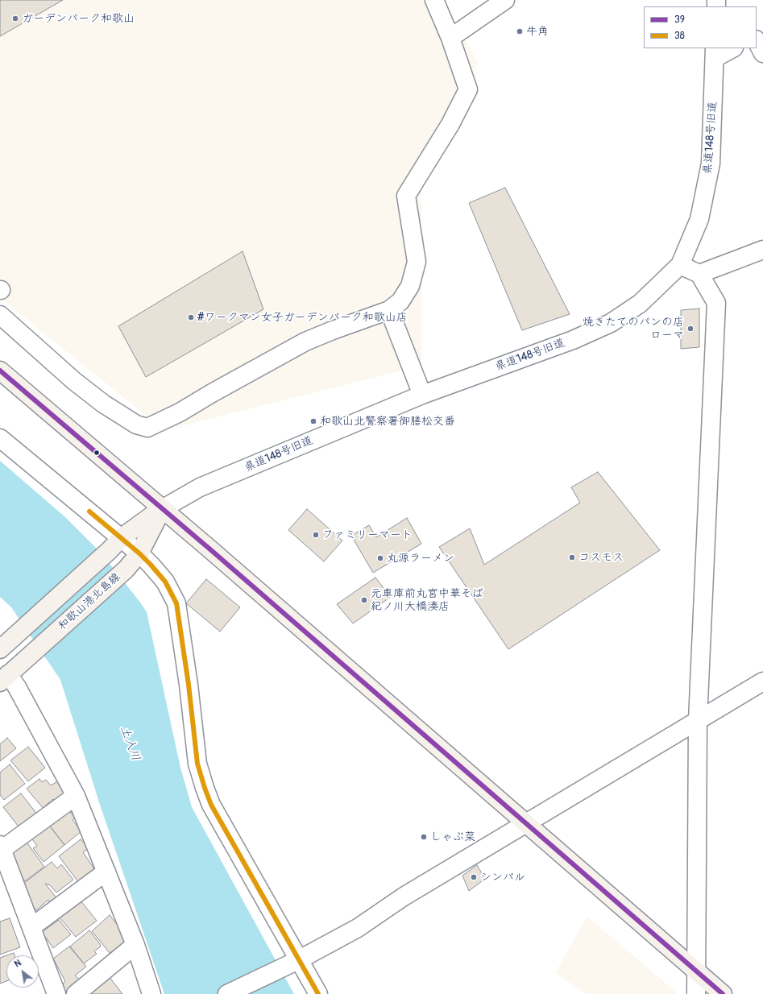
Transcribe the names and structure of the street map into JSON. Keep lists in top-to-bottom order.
{
  "streets": {
    "main road": ["和歌山港北島線"],
    "street": ["県道148号旧道"]
  },
  "crossings": [
    ["県道148号旧道", "和歌山港北島線"]
  ],
  "water": ["土入川"],
  "places": [
    "ガーデンパーク和歌山",
    "牛角",
    "#ワークマン女子ガーデンパーク和歌山店",
    "焼きたてのパンの店 ローマ",
    "和歌山北警察署御膳松交番",
    "ファミリーマート",
    "コスモス",
    "丸源ラーメン",
    "元車庫前丸宮中華そば 紀ノ川大橋湊店",
    "しゃぶ菜",
    "シンバル"
  ],
  "lines": ["transit line 39", "transit line 38"],
  "legend": ["39", "38"],
  "north": "top left"
}
